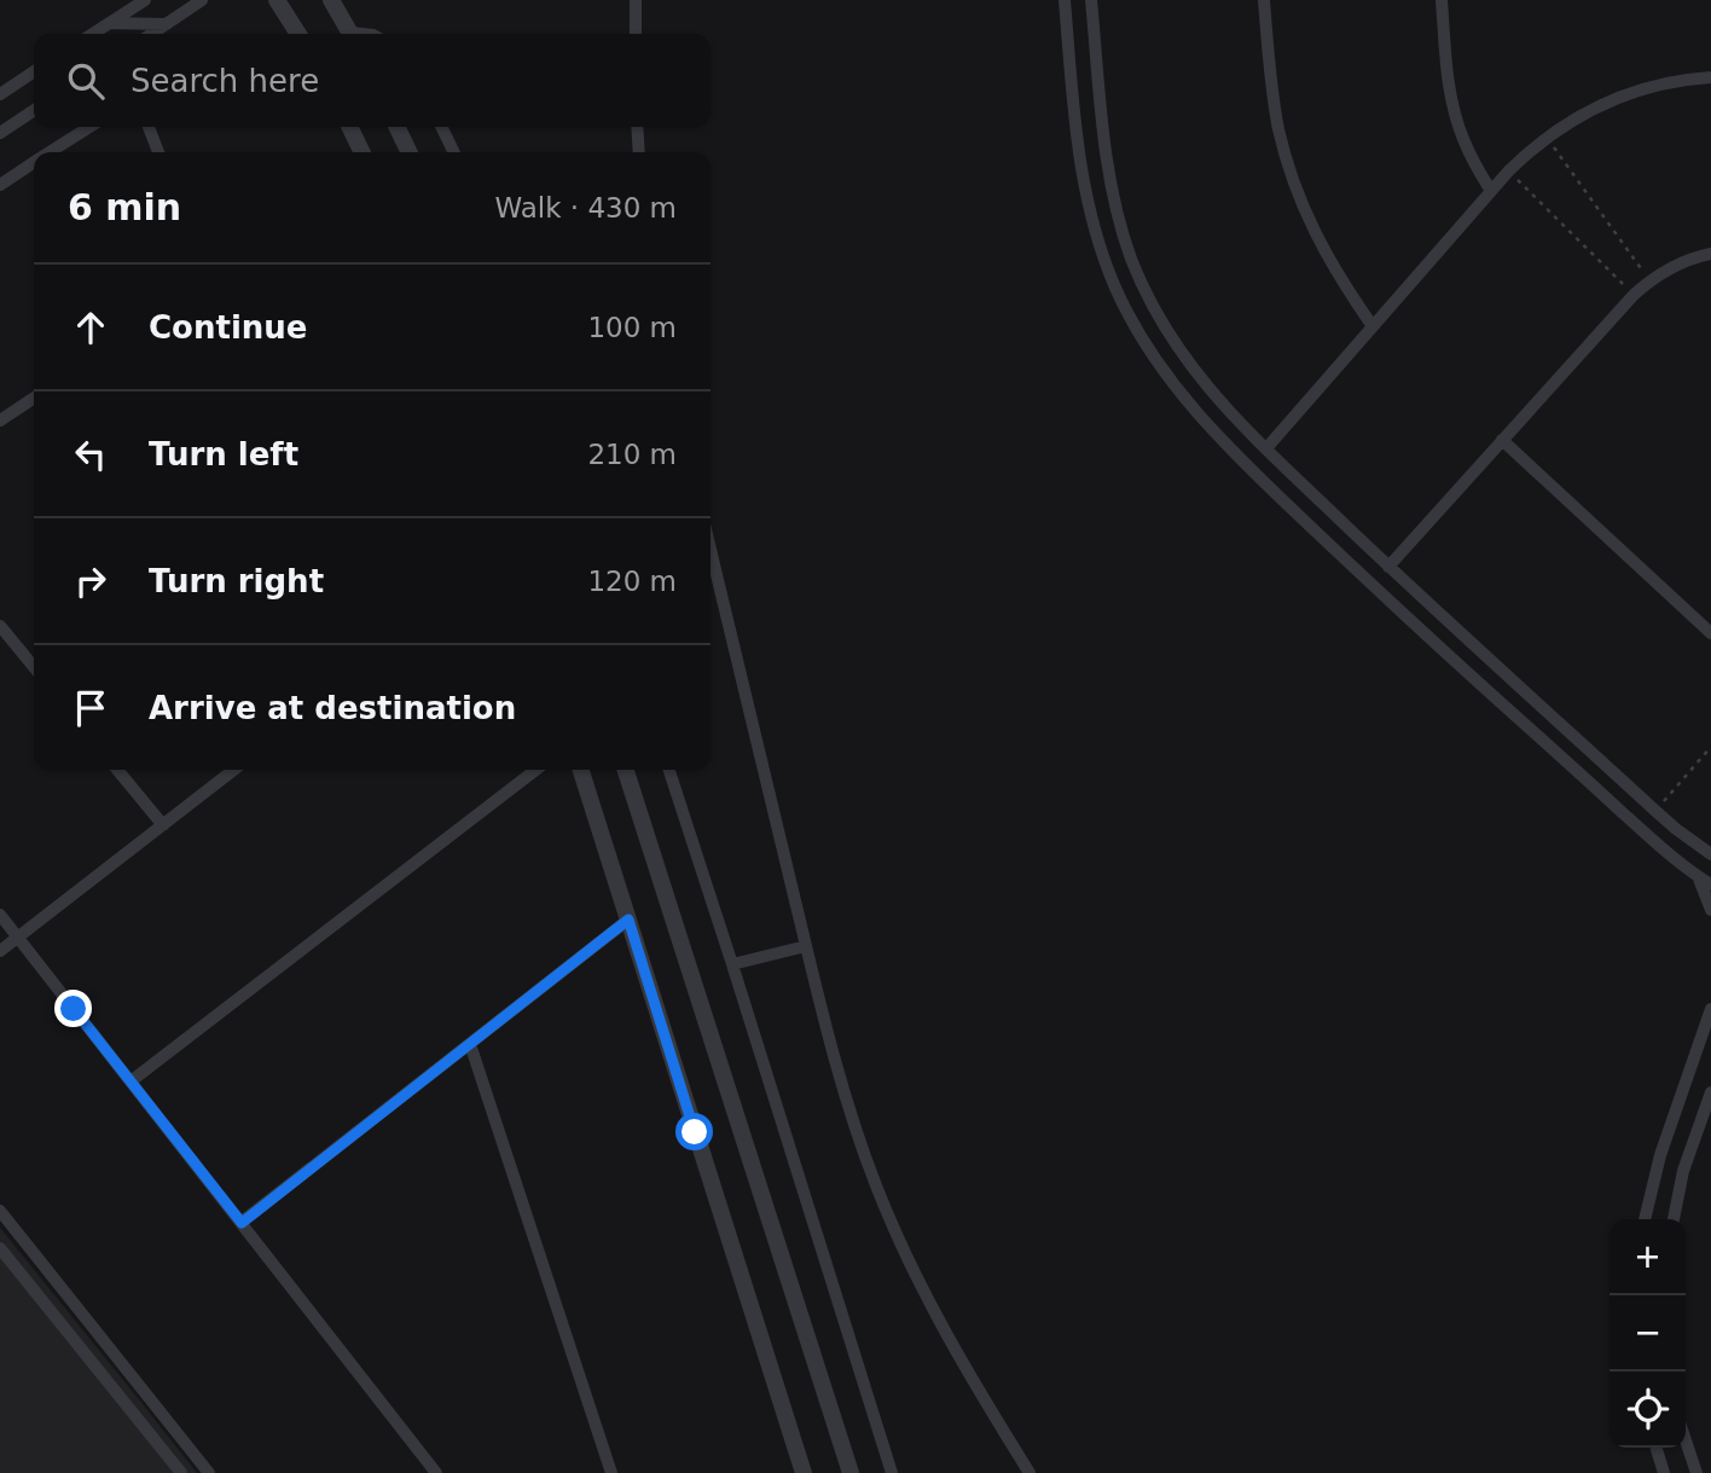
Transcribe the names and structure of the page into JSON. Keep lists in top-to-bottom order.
{
  "page": {
    "search": "Search here",
    "heading": ["6 min", "Walk · 430 m"],
    "list": [
      ["Continue", "100 m"],
      ["Turn left", "210 m"],
      ["Turn right", "120 m"],
      "Arrive at destination"
    ],
    "map_buttons": ["+", "−"]
  }
}
